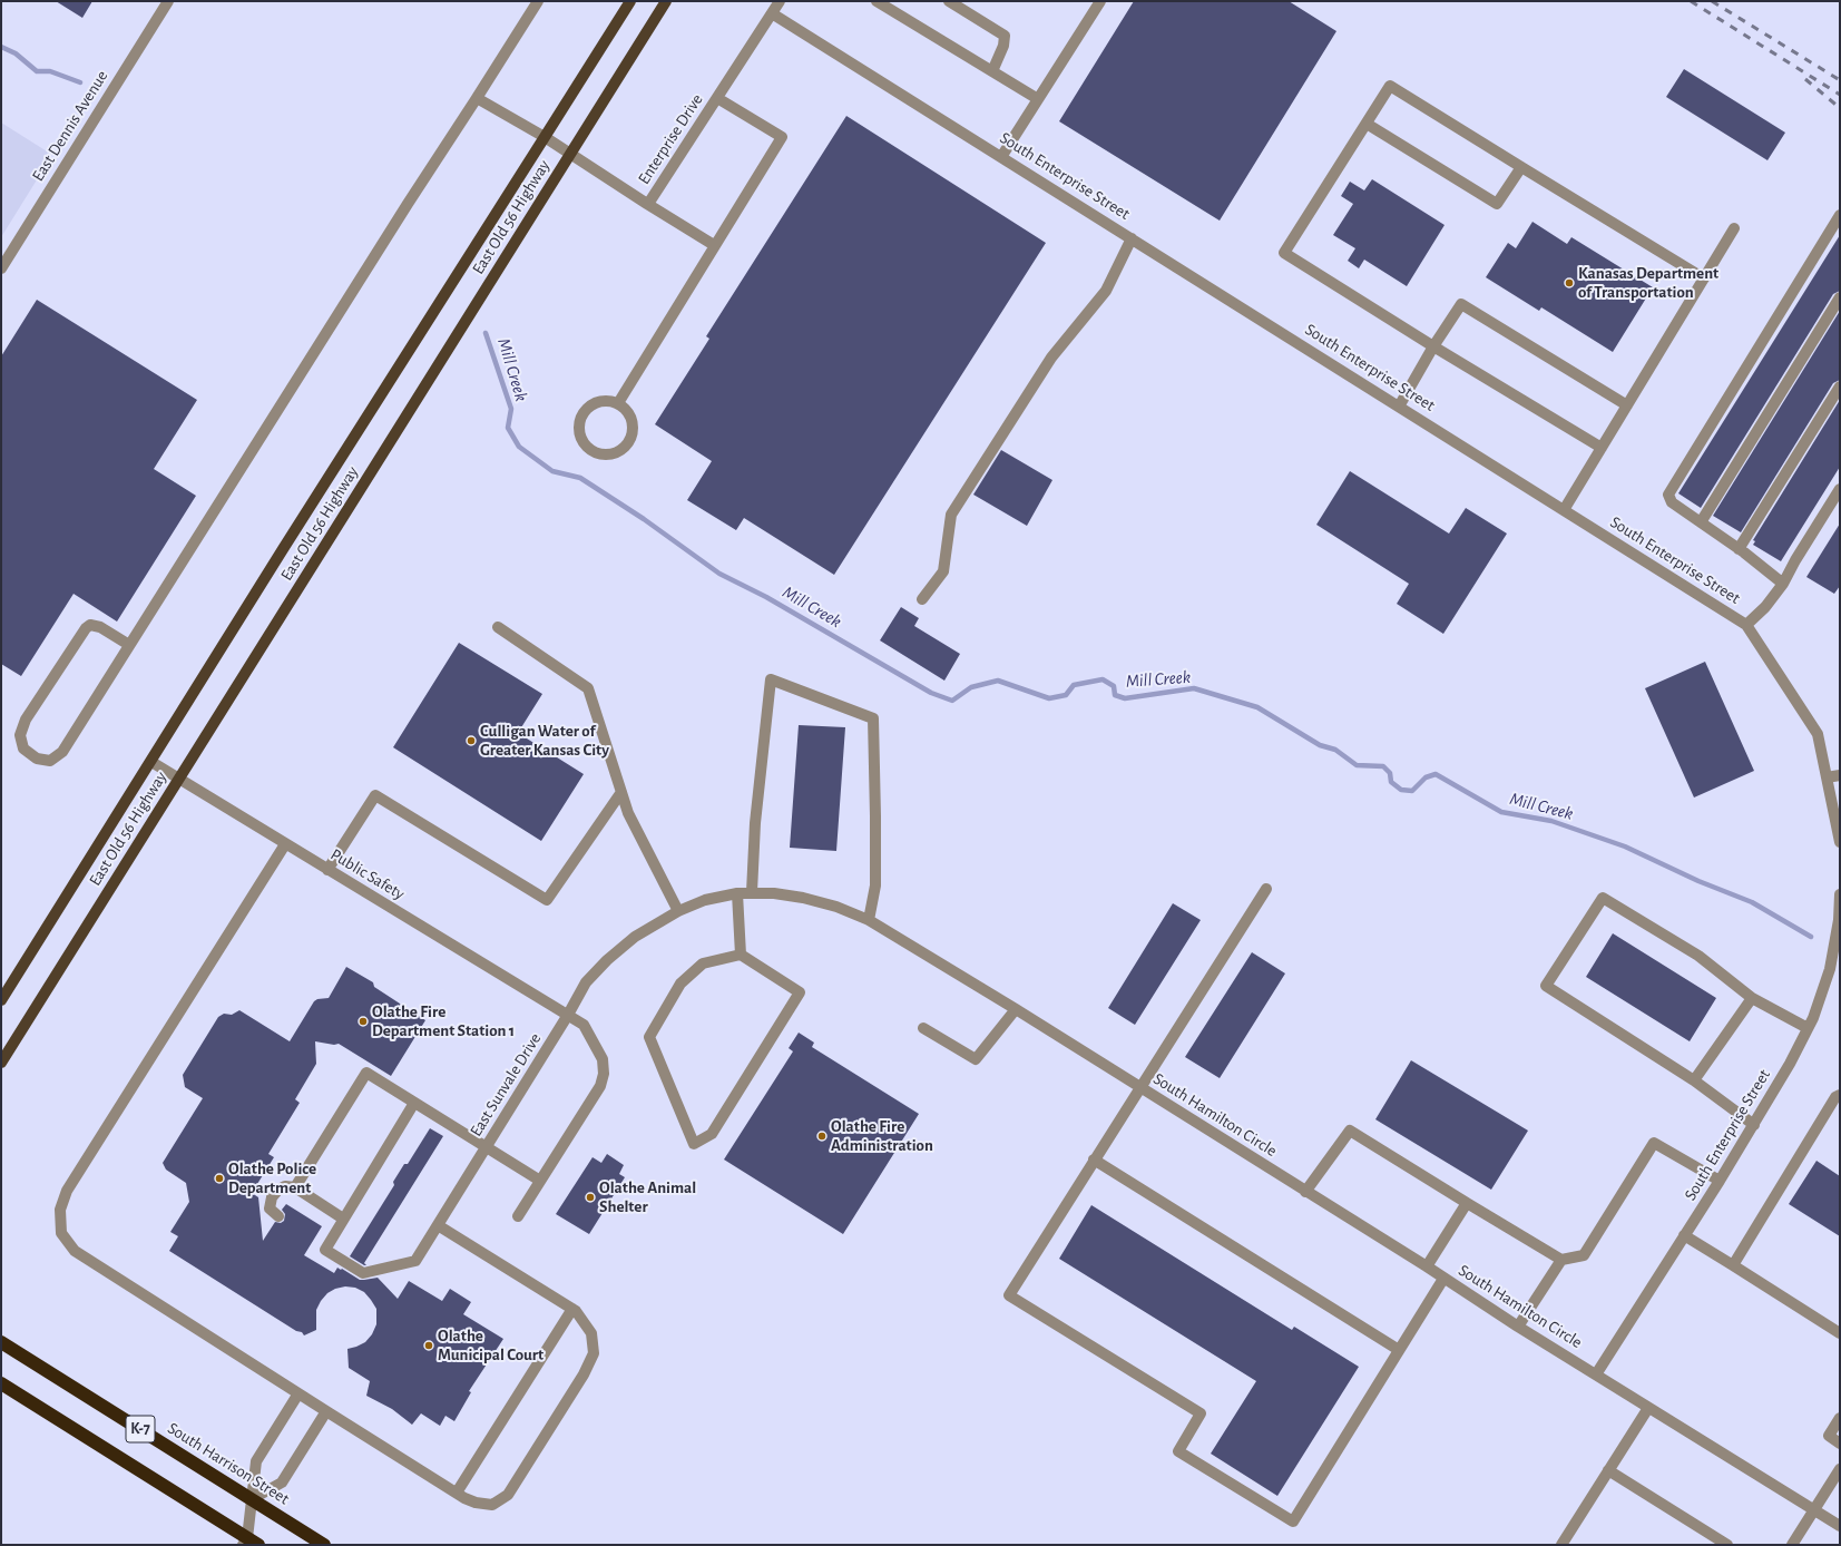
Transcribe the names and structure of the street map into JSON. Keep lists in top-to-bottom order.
{
  "streets": {
    "highway": ["K-7", "South Harrison Street"],
    "main road": ["East Old 56 Highway"],
    "street": [
      "East Dennis Avenue",
      "Enterprise Drive",
      "South Enterprise Street",
      "Public Safety",
      "East Sunvale Drive",
      "South Hamilton Circle"
    ]
  },
  "crossings": [
    ["Enterprise Drive", "South Enterprise Street"],
    ["Enterprise Drive", "East Old 56 Highway"],
    ["South Enterprise Street", "South Hamilton Circle"],
    ["East Old 56 Highway", "Public Safety"],
    ["Public Safety", "East Sunvale Drive"],
    ["Public Safety", "South Hamilton Circle"],
    ["East Sunvale Drive", "South Hamilton Circle"]
  ],
  "water": ["Mill Creek"],
  "places": [
    "Kanasas Department of Transportation",
    "Culligan Water of Greater Kansas City",
    "Olathe Fire Department Station 1",
    "Olathe Fire Administration",
    "Olathe Police Department",
    "Olathe Animal Shelter",
    "Olathe Municipal Court"
  ]
}
